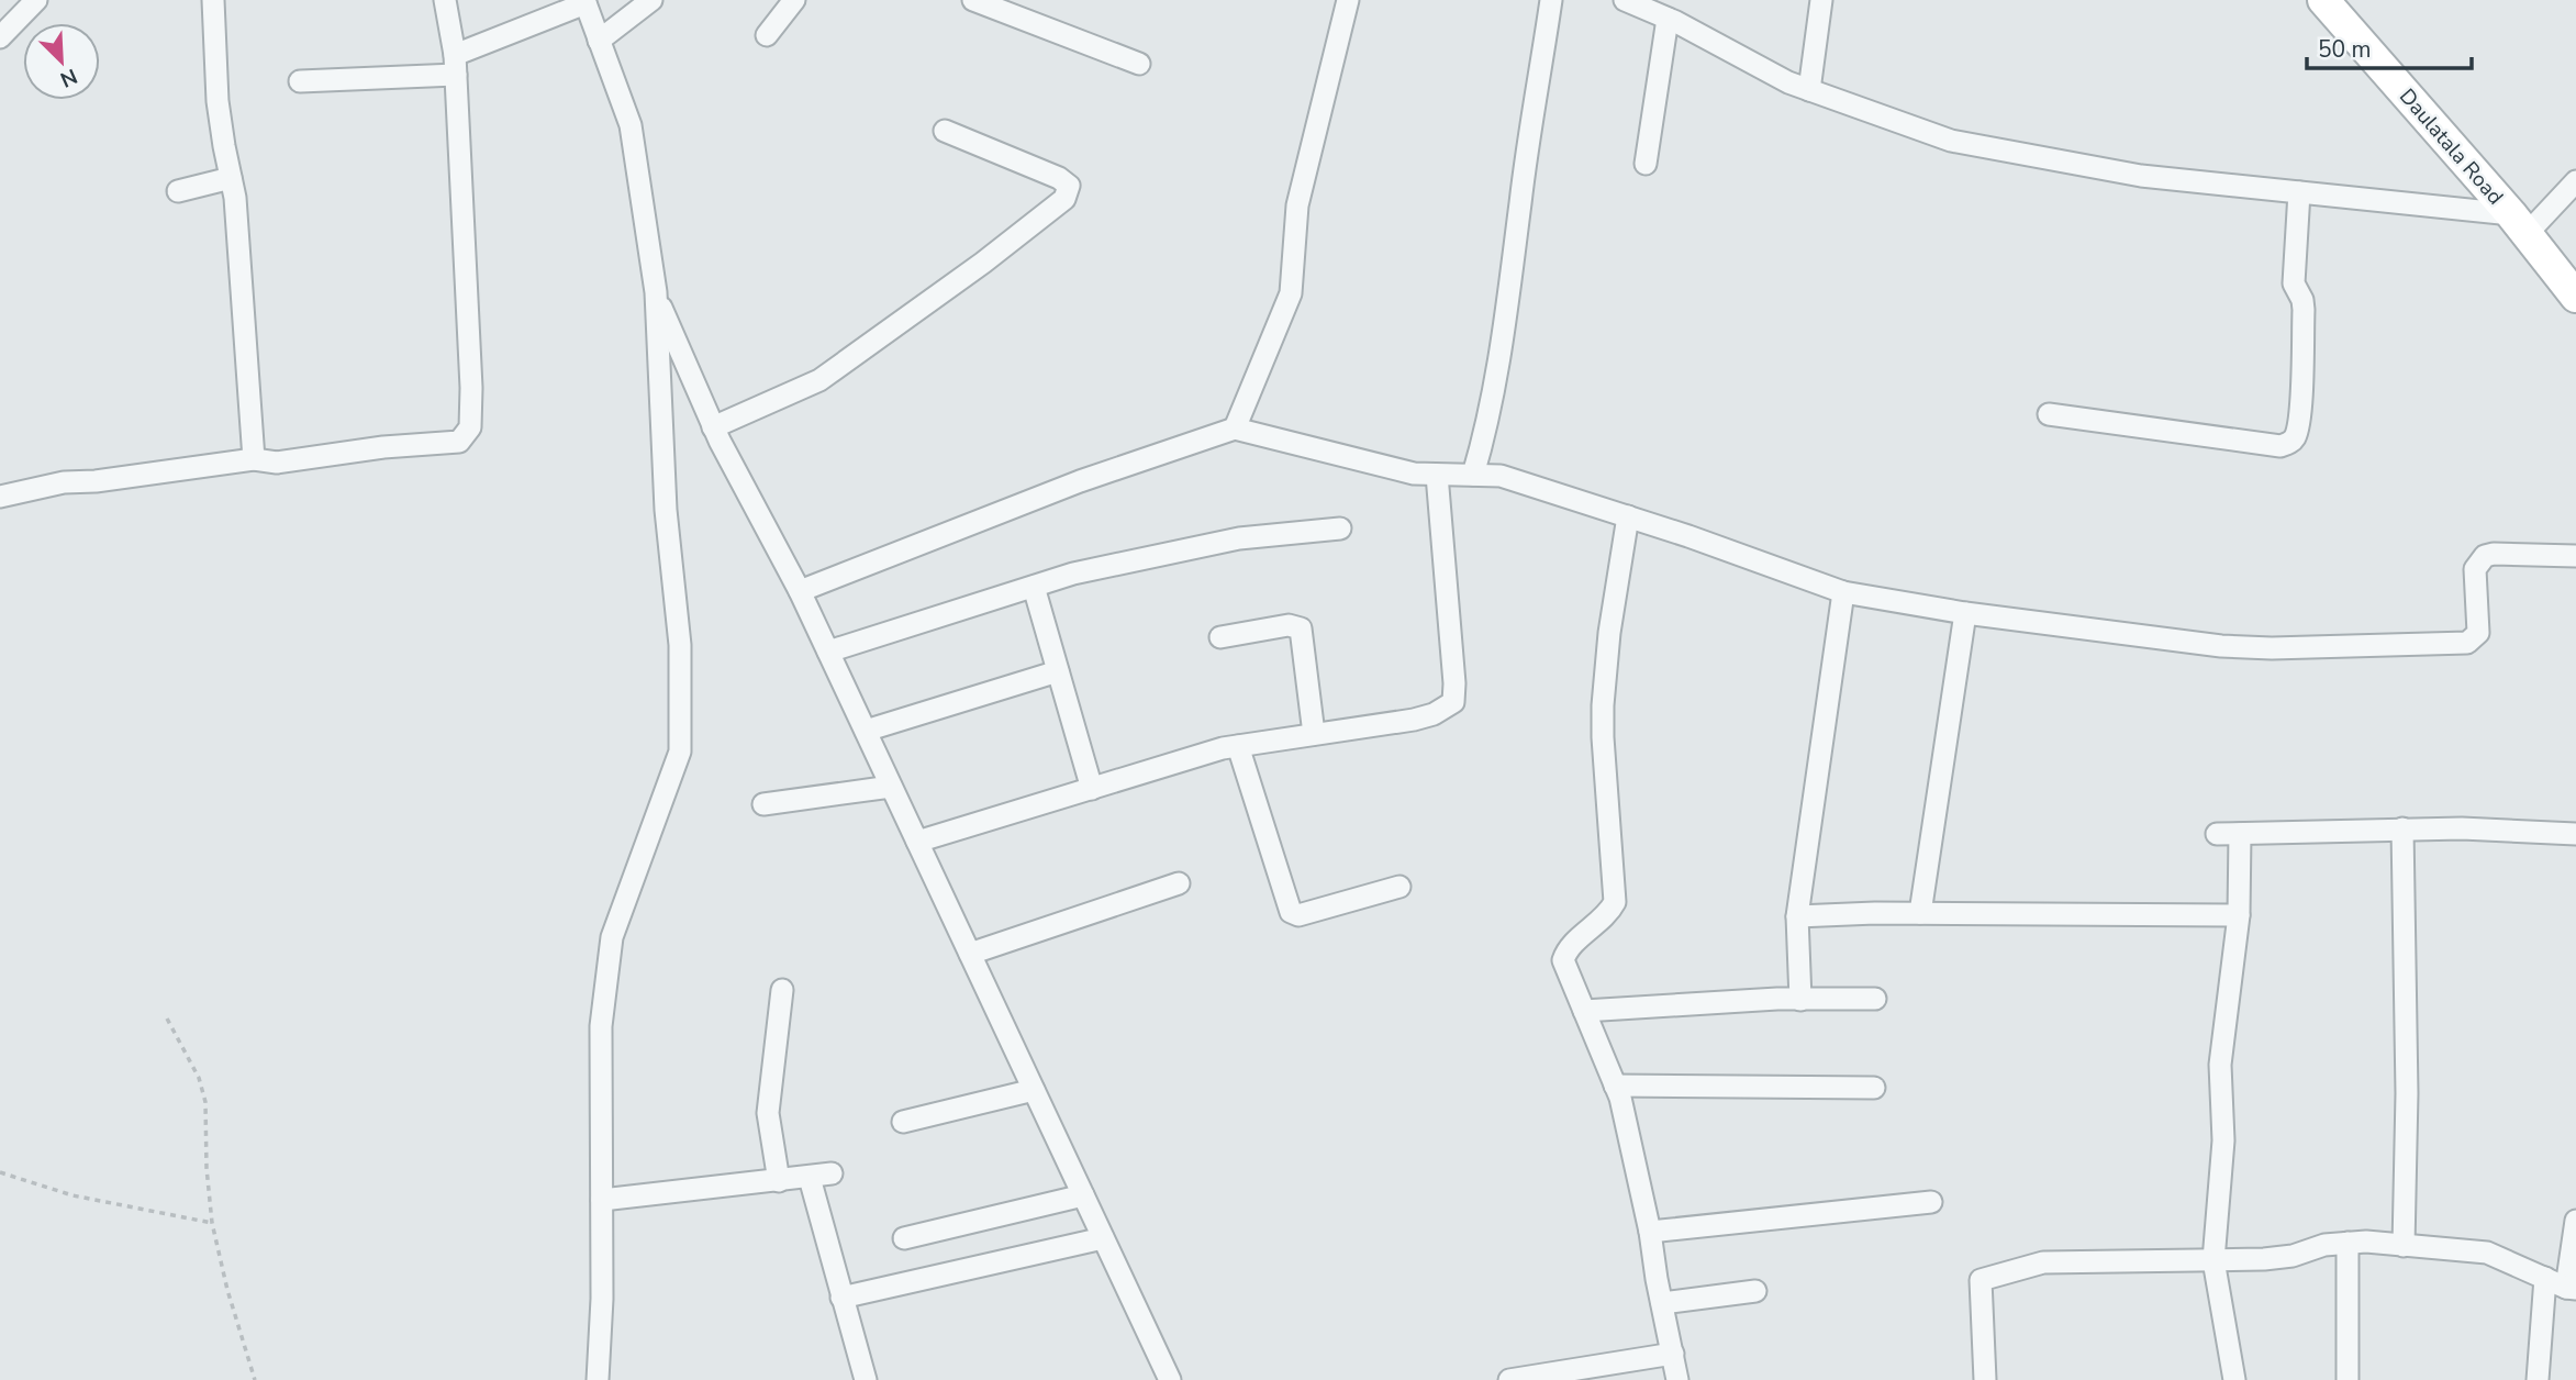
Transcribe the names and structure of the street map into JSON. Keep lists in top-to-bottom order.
{
  "streets": {
    "main road": ["Daulatala Road"]
  },
  "scale_bar": "50 m",
  "north": "bottom right"
}
